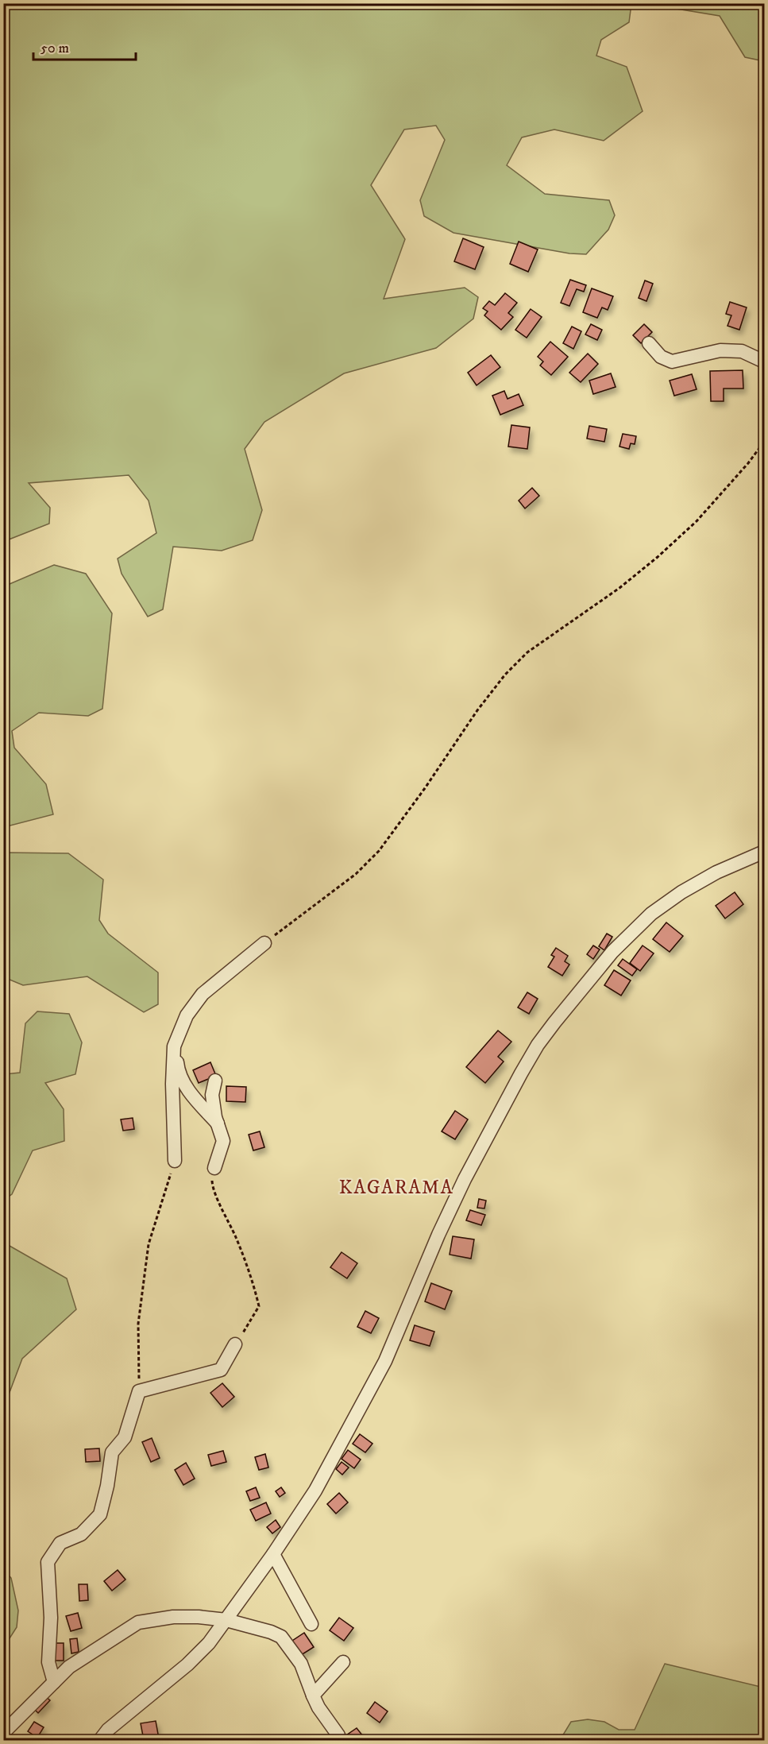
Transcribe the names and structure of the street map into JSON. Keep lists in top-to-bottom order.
{
  "districts": ["KAGARAMA"],
  "scale_bar": "50 m"
}
